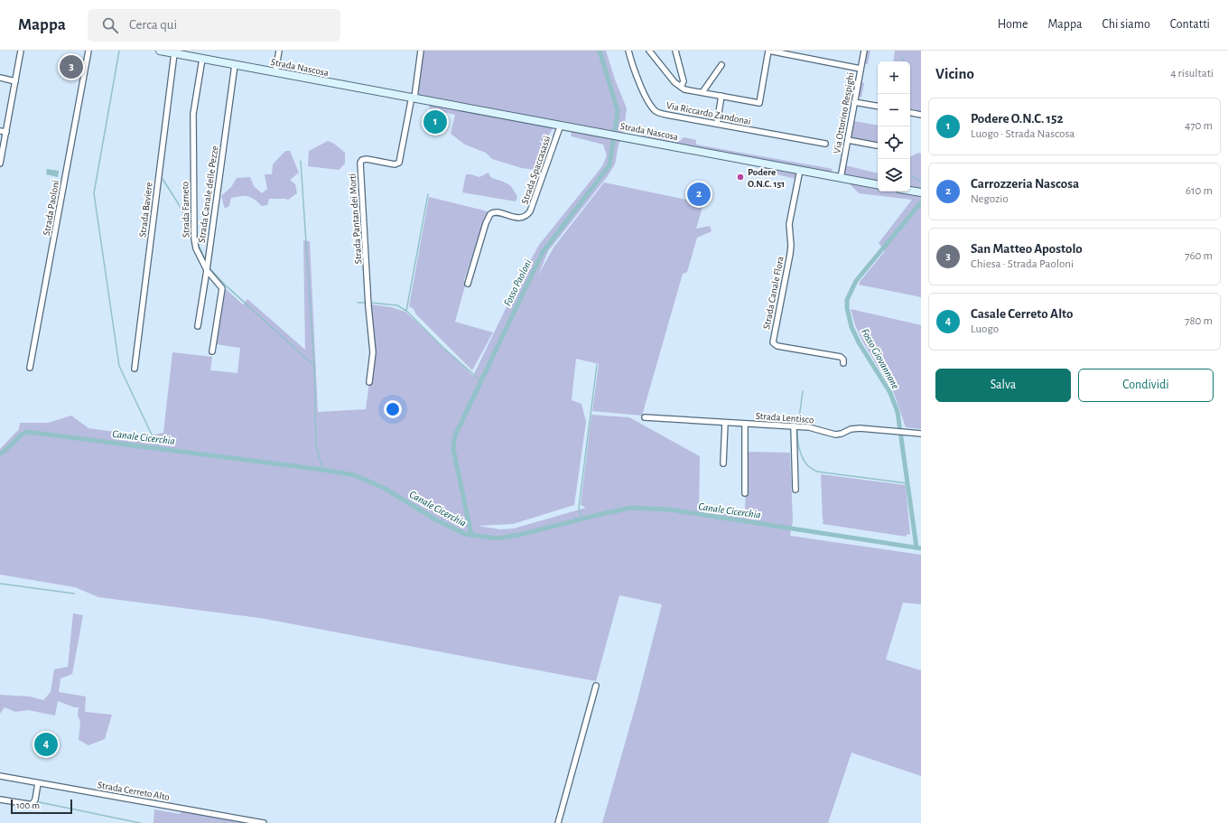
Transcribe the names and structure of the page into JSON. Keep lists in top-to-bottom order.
{
  "streets": {
    "street": [
      "Strada Nascosa",
      "Via Riccardo Zandonai",
      "Via Ottorino Respighi",
      "Strada Spaccasassi",
      "Strada Canale delle Pezze",
      "Strada Paoloni",
      "Strada Baviere",
      "Strada Farneto",
      "Strada Pantan dei Morti",
      "Strada Canale Flora",
      "Strada Lentisco",
      "Strada Cerreto Alto"
    ]
  },
  "crossings": [
    ["Strada Nascosa", "Via Ottorino Respighi"],
    ["Strada Nascosa", "Strada Spaccasassi"],
    ["Strada Nascosa", "Strada Canale delle Pezze"],
    ["Strada Nascosa", "Strada Baviere"],
    ["Strada Nascosa", "Strada Farneto"],
    ["Strada Nascosa", "Strada Pantan dei Morti"],
    ["Strada Nascosa", "Strada Canale Flora"],
    ["Strada Canale delle Pezze", "Strada Farneto"]
  ],
  "water": ["Fosso Paoloni", "Fosso Giovannone", "Canale Cicerchia"],
  "places": ["Podere O.N.C. 151"],
  "scale_bar": "100 m",
  "page": {
    "header": "Mappa",
    "search": "Cerca qui",
    "nav": [
      "Home",
      "Mappa",
      "Chi siamo",
      "Contatti"
    ],
    "heading": ["Vicino", "4 risultati"],
    "pins": [
      "3",
      "1",
      "2",
      "4"
    ],
    "map_buttons": ["+", "−"],
    "list": [
      {
        "mark": "1",
        "name": "Podere O.N.C. 152",
        "note": "Luogo · Strada Nascosa",
        "value": "470 m"
      },
      {
        "mark": "2",
        "name": "Carrozzeria Nascosa",
        "note": "Negozio",
        "value": "610 m"
      },
      {
        "mark": "3",
        "name": "San Matteo Apostolo",
        "note": "Chiesa · Strada Paoloni",
        "value": "760 m"
      },
      {
        "mark": "4",
        "name": "Casale Cerreto Alto",
        "note": "Luogo",
        "value": "780 m"
      }
    ],
    "buttons": ["Salva", "Condividi"],
    "scale": "100 m"
  }
}
